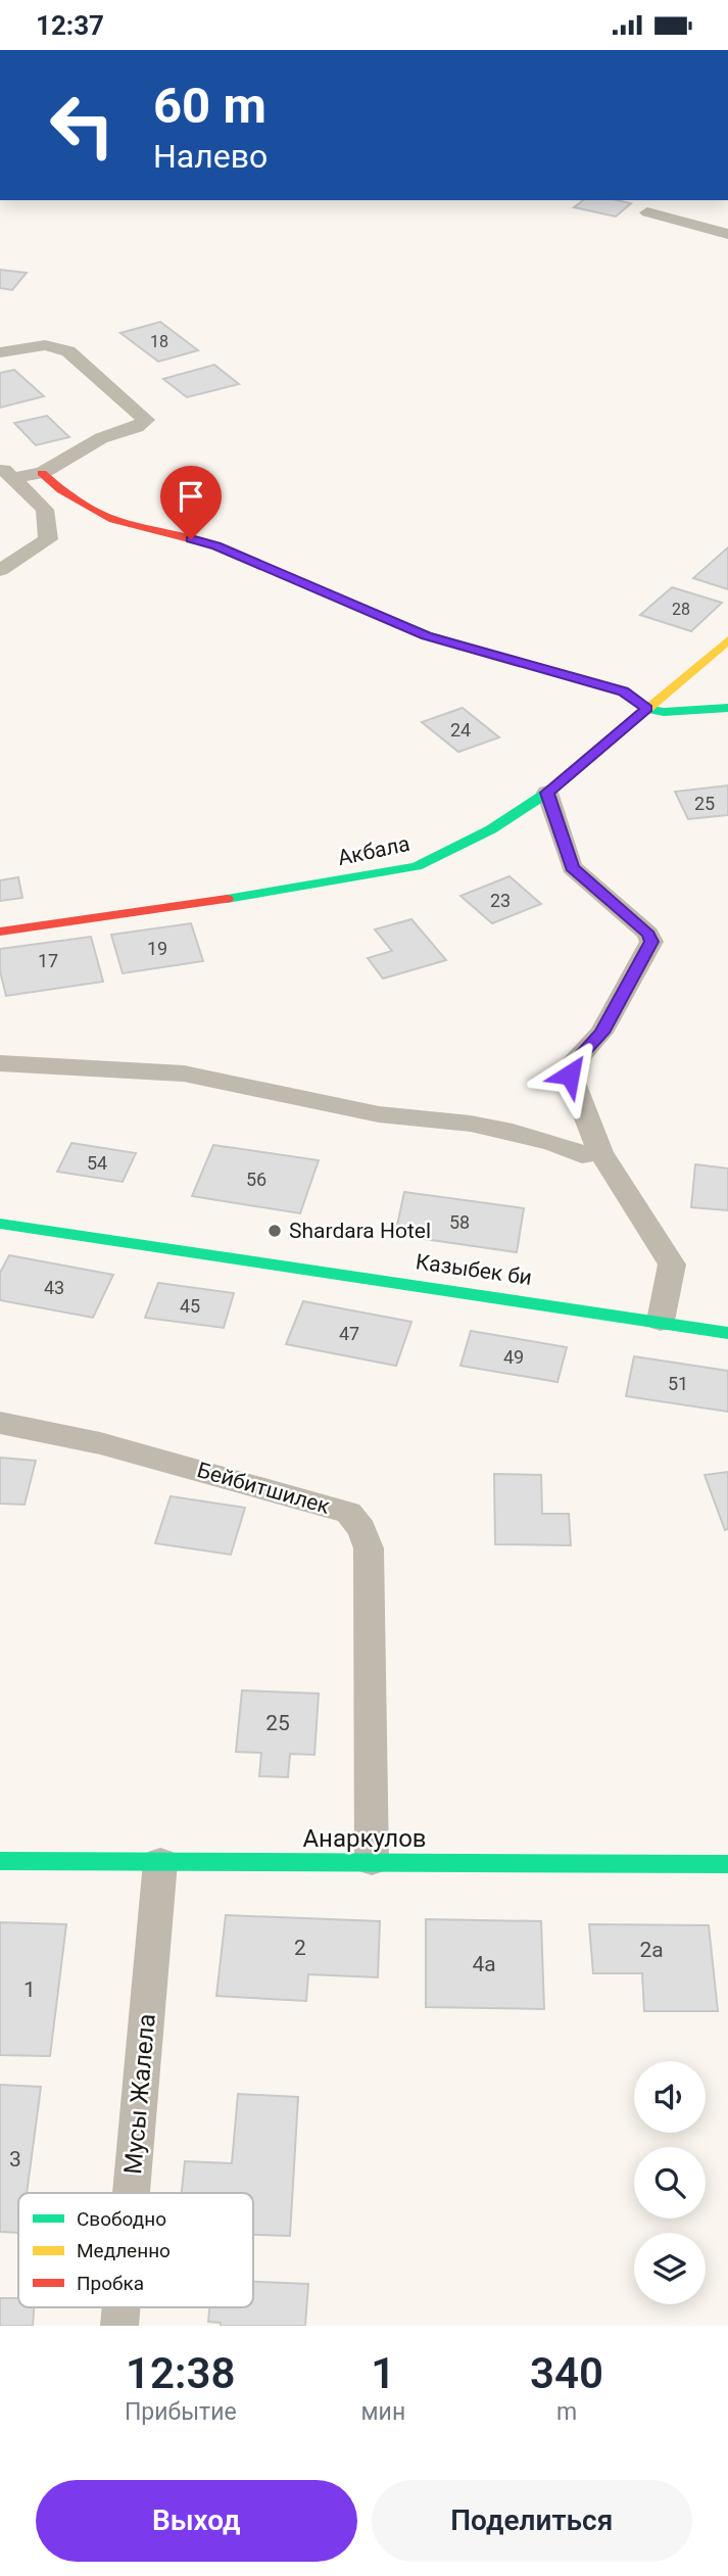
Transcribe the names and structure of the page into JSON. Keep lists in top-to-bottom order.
{
  "streets": {
    "street": [
      "Акбала",
      "Казыбек би",
      "Бейбитшилек",
      "Анаркулов",
      "Мусы Жалела"
    ]
  },
  "crossings": [
    ["Бейбитшилек", "Анаркулов"],
    ["Анаркулов", "Мусы Жалела"]
  ],
  "places": ["Shardara Hotel"],
  "house_numbers": [
    "18",
    "28",
    "24",
    "25",
    "23",
    "19",
    "17",
    "54",
    "56",
    "58",
    "43",
    "45",
    "47",
    "49",
    "51",
    "25",
    "2",
    "2а",
    "4а",
    "1",
    "3"
  ],
  "legend": ["Свободно", "Медленно", "Пробка"],
  "page": {
    "status": "12:37",
    "turn": ["60 m", "Налево"],
    "eta": [
      "12:38",
      "Прибытие",
      "1",
      "мин",
      "340",
      "m"
    ],
    "buttons": ["Выход", "Поделиться"]
  }
}
